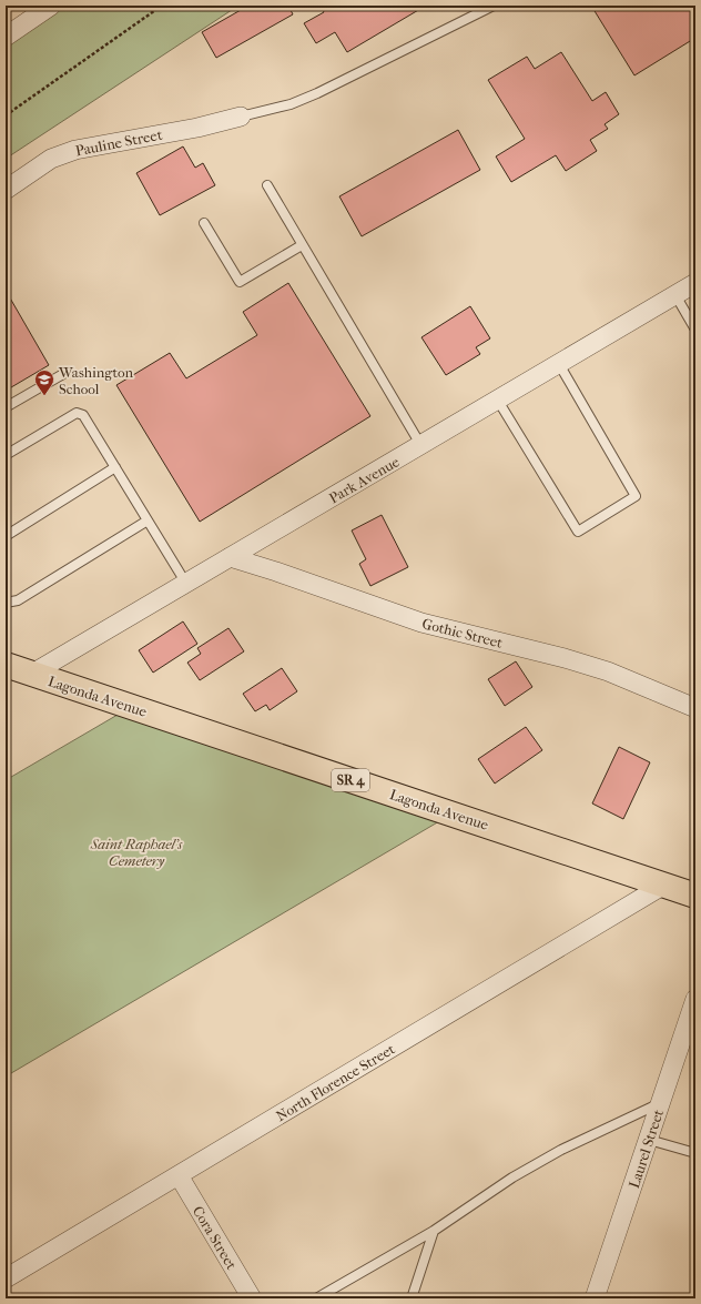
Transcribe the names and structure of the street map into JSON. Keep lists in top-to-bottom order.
{
  "streets": {
    "main road": ["Lagonda Avenue", "SR 4"],
    "street": [
      "Pauline Street",
      "Park Avenue",
      "Gothic Street",
      "North Florence Street",
      "Laurel Street",
      "Cora Street"
    ]
  },
  "crossings": [
    ["Park Avenue", "Gothic Street"],
    ["Park Avenue", "Lagonda Avenue"],
    ["Lagonda Avenue", "North Florence Street"],
    ["North Florence Street", "Cora Street"]
  ],
  "parks": ["Saint Raphael's Cemetery"],
  "places": {
    "school or university": ["Washington School"]
  }
}
